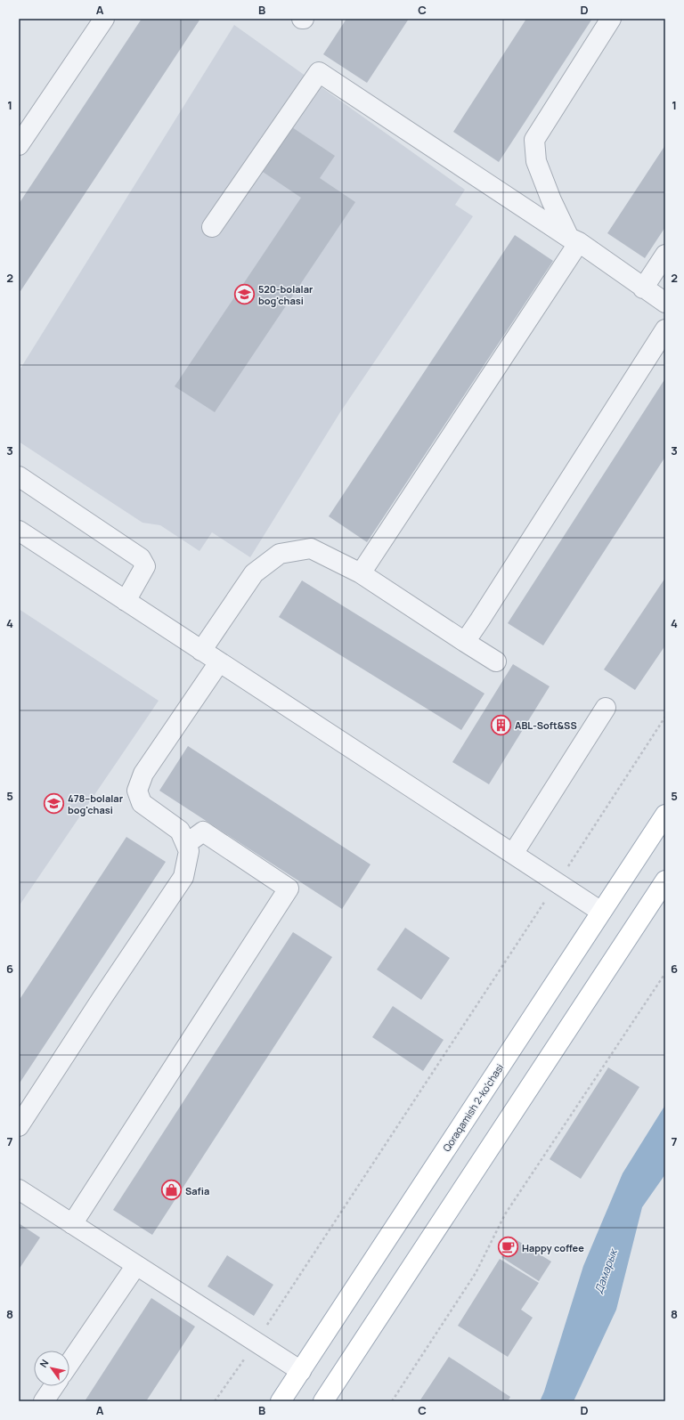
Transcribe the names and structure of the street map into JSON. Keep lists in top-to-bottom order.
{
  "streets": {
    "main road": ["Qoraqamish 2-ko'chasi"]
  },
  "water": ["Дамарык"],
  "places": {
    "school or university": ["520-bolalar bog'chasi", "478--bolalar bog'chasi"],
    "building": ["ABL-Soft&SS"],
    "shop": ["Safia"],
    "cafe": ["Happy coffee"]
  },
  "north": "top left",
  "grid": {
    "columns": [
      "A",
      "B",
      "C",
      "D"
    ],
    "rows": [
      "1",
      "2",
      "3",
      "4",
      "5",
      "6",
      "7",
      "8"
    ]
  }
}
